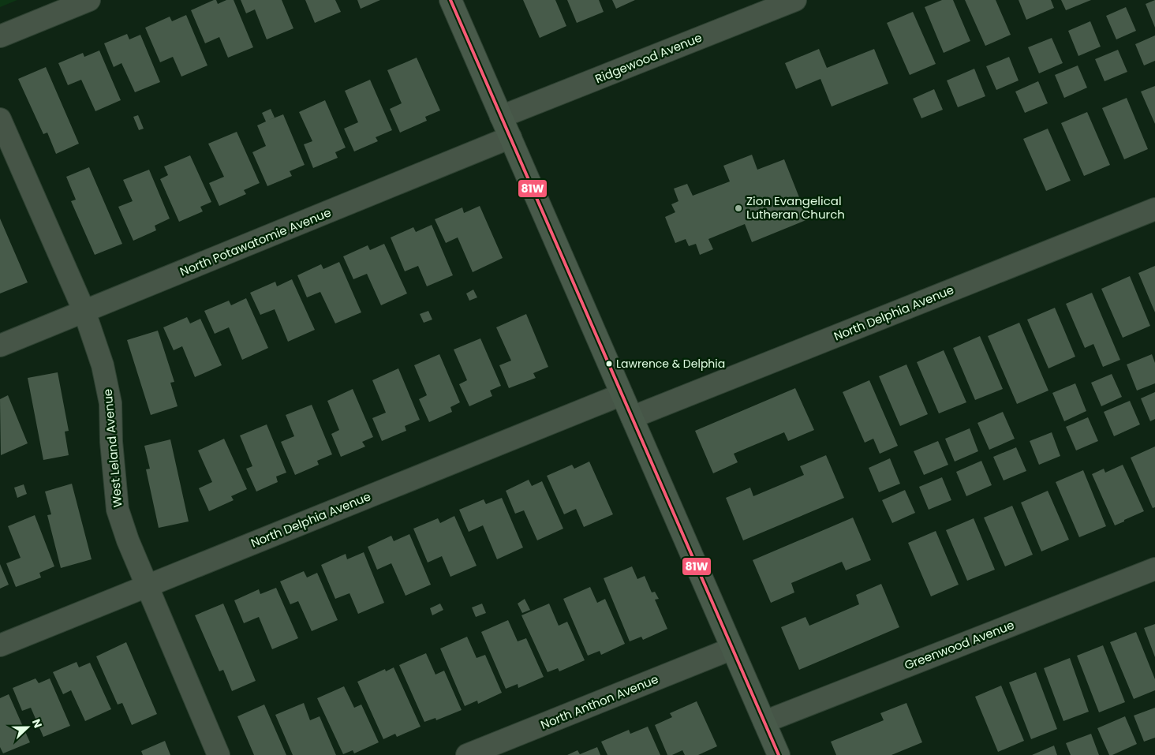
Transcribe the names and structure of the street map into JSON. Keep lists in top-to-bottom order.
{
  "streets": {
    "street": [
      "Ridgewood Avenue",
      "North Potawatomie Avenue",
      "North Delphia Avenue",
      "West Leland Avenue",
      "Greenwood Avenue",
      "North Anthon Avenue"
    ]
  },
  "crossings": [
    ["North Potawatomie Avenue", "West Leland Avenue"],
    ["North Delphia Avenue", "West Leland Avenue"]
  ],
  "places": ["Zion Evangelical Lutheran Church", "Lawrence & Delphia"],
  "lines": ["transit line 81W"],
  "north": "right"
}
